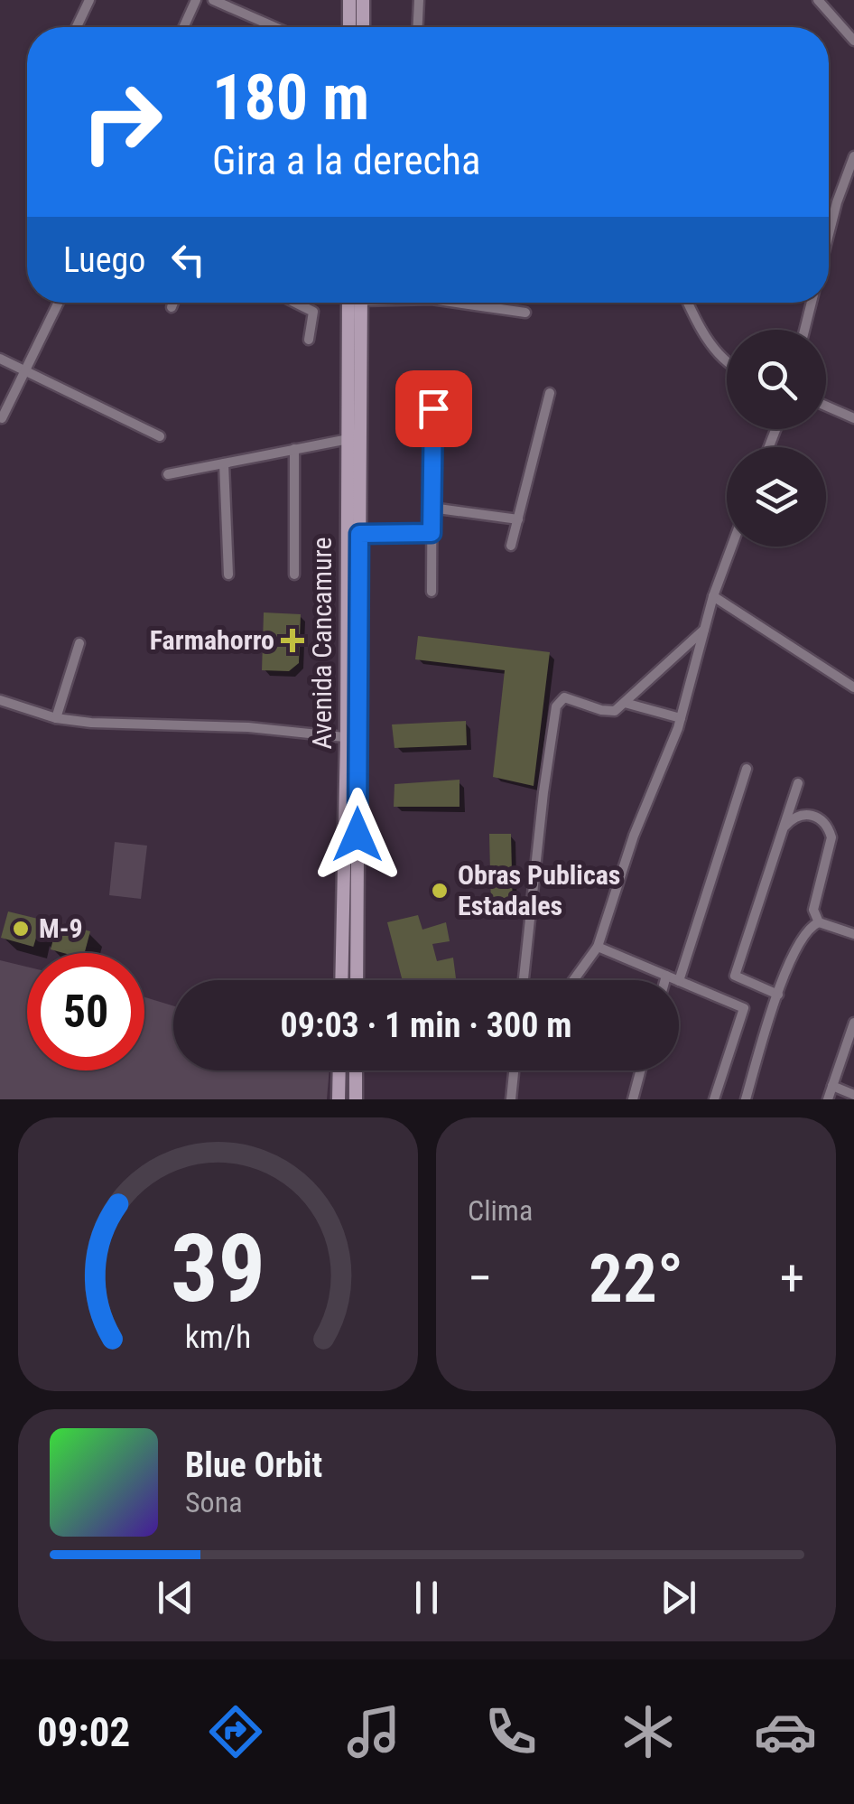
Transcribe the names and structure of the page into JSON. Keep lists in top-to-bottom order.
{
  "streets": {
    "main road": ["Avenida Cancamure"]
  },
  "places": {
    "health": ["Farmahorro"],
    "other": ["Obras Publicas Estadales", "M-9"]
  },
  "page": {
    "turn": ["180 m", "Gira a la derecha"],
    "then": "Luego",
    "limit": "50",
    "trip": "09:03 · 1 min · 300 m",
    "tile": "Clima",
    "heat": ["−", "22°", "+"],
    "song": ["Blue Orbit", "Sona"],
    "tabs": "09:02",
    "gauge": ["39", "km/h"]
  }
}
